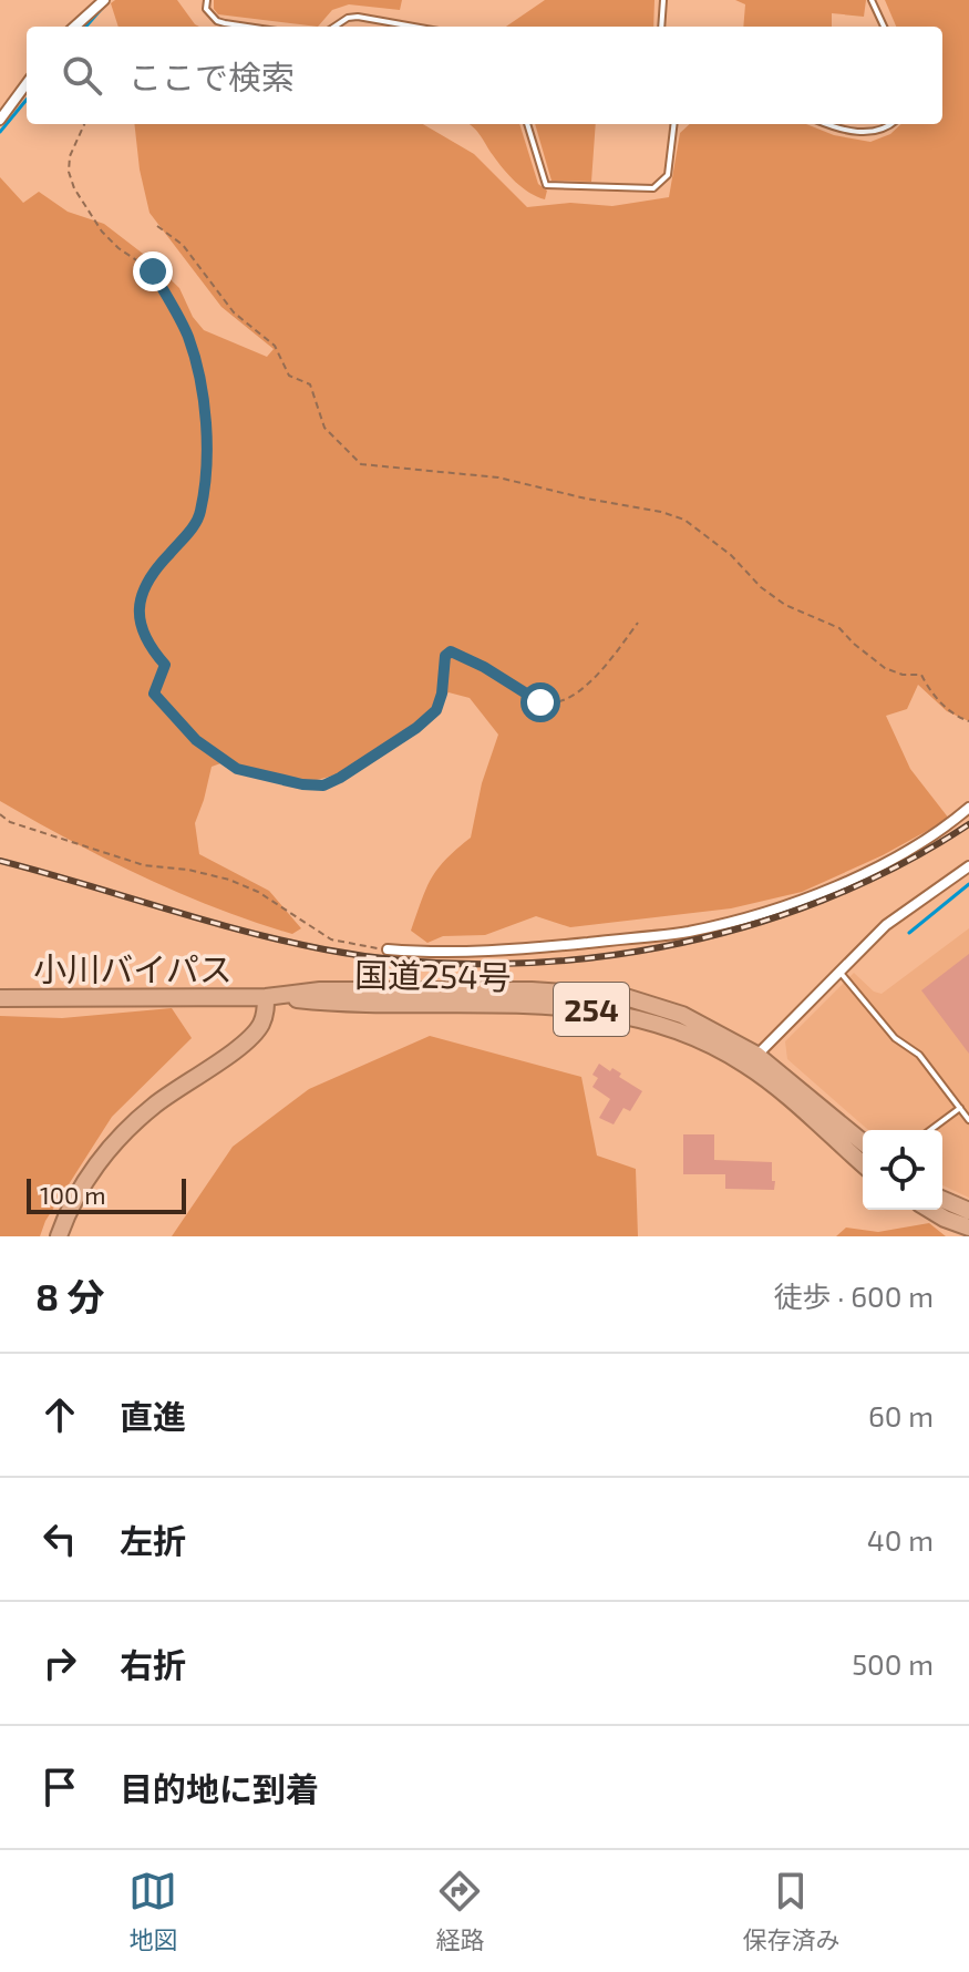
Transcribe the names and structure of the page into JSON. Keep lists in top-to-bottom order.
{
  "streets": {
    "highway": ["小川バイパス", "国道254号", "254"]
  },
  "crossings": [
    ["小川バイパス", "国道254号"]
  ],
  "scale_bar": "100 m",
  "page": {
    "search": "ここで検索",
    "scale": "100 m",
    "heading": ["8 分", "徒歩 · 600 m"],
    "list": [
      ["直進", "60 m"],
      ["左折", "40 m"],
      ["右折", "500 m"],
      "目的地に到着"
    ],
    "nav": ["地図", "経路", "保存済み"]
  }
}
